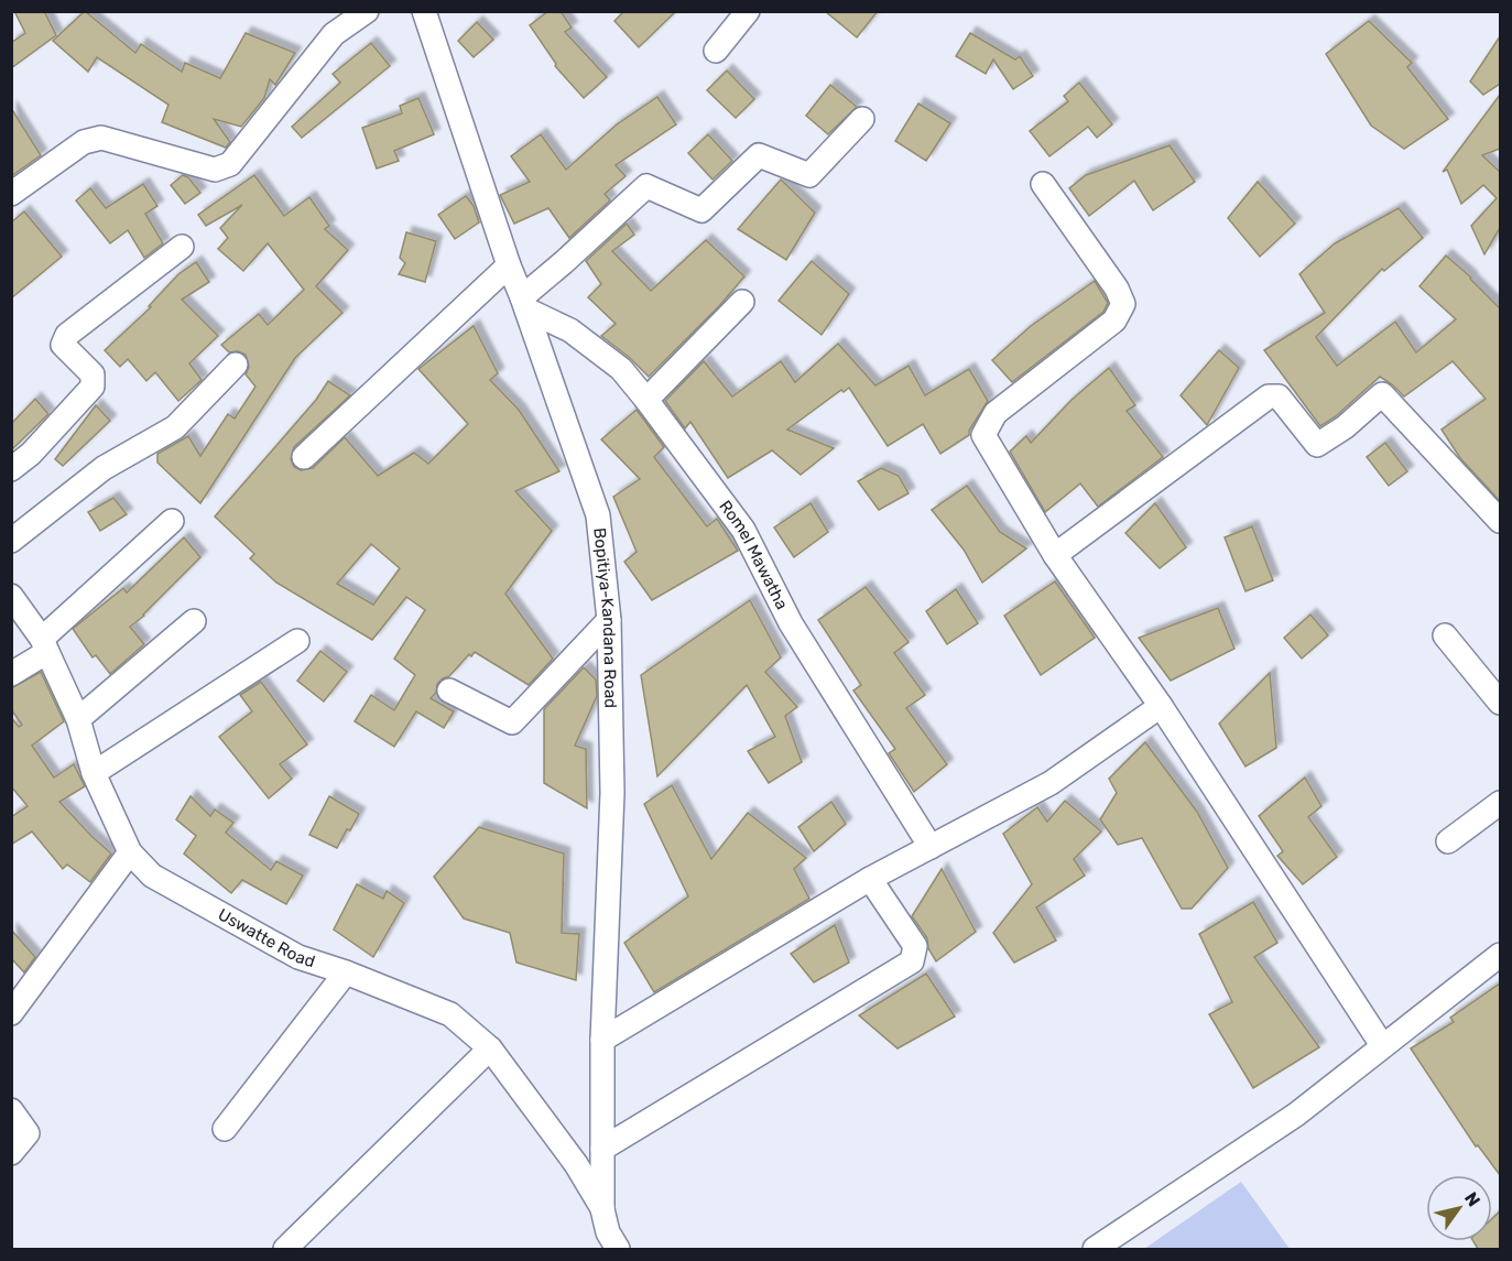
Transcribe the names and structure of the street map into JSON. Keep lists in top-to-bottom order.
{
  "streets": {
    "street": ["Romel Mawatha", "Bopitiya-Kandana Road", "Uswatte Road"]
  },
  "crossings": [
    ["Romel Mawatha", "Bopitiya-Kandana Road"],
    ["Bopitiya-Kandana Road", "Uswatte Road"]
  ],
  "north": "top right"
}
